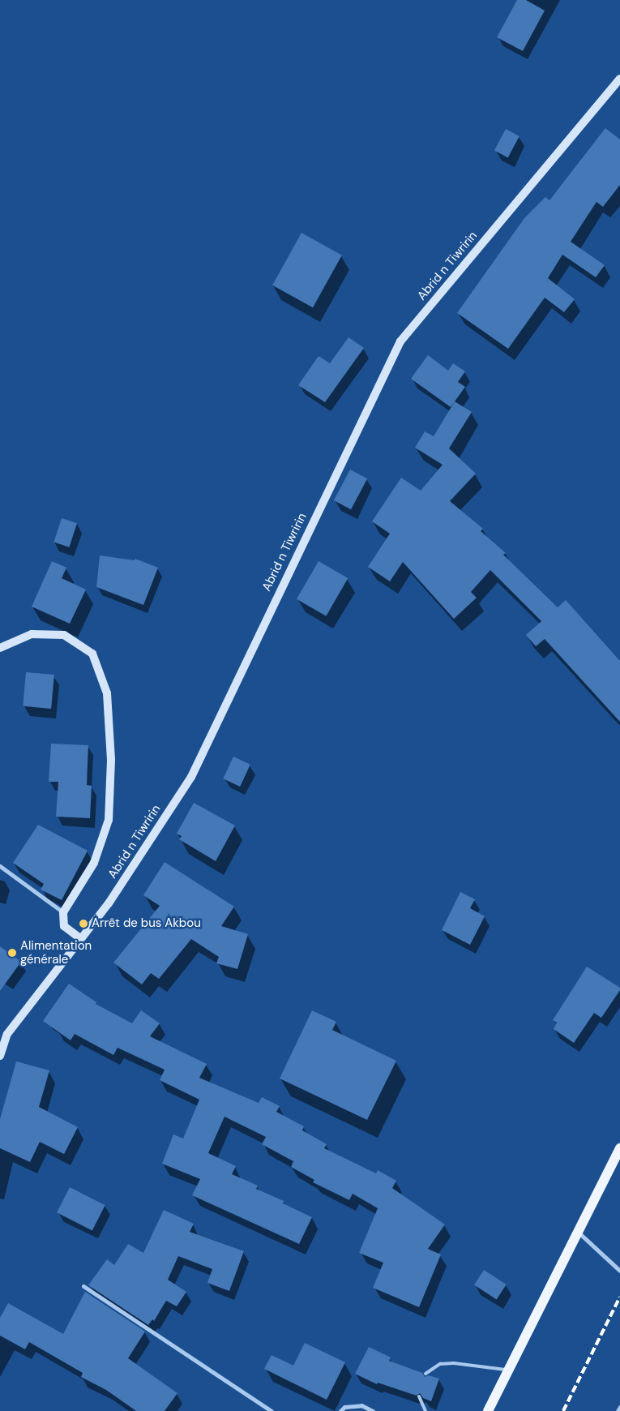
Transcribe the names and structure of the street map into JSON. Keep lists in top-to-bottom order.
{
  "streets": {
    "street": ["Abrid n Tiwririn"]
  },
  "places": ["Arrêt de bus Akbou", "Alimentation générale"]
}
